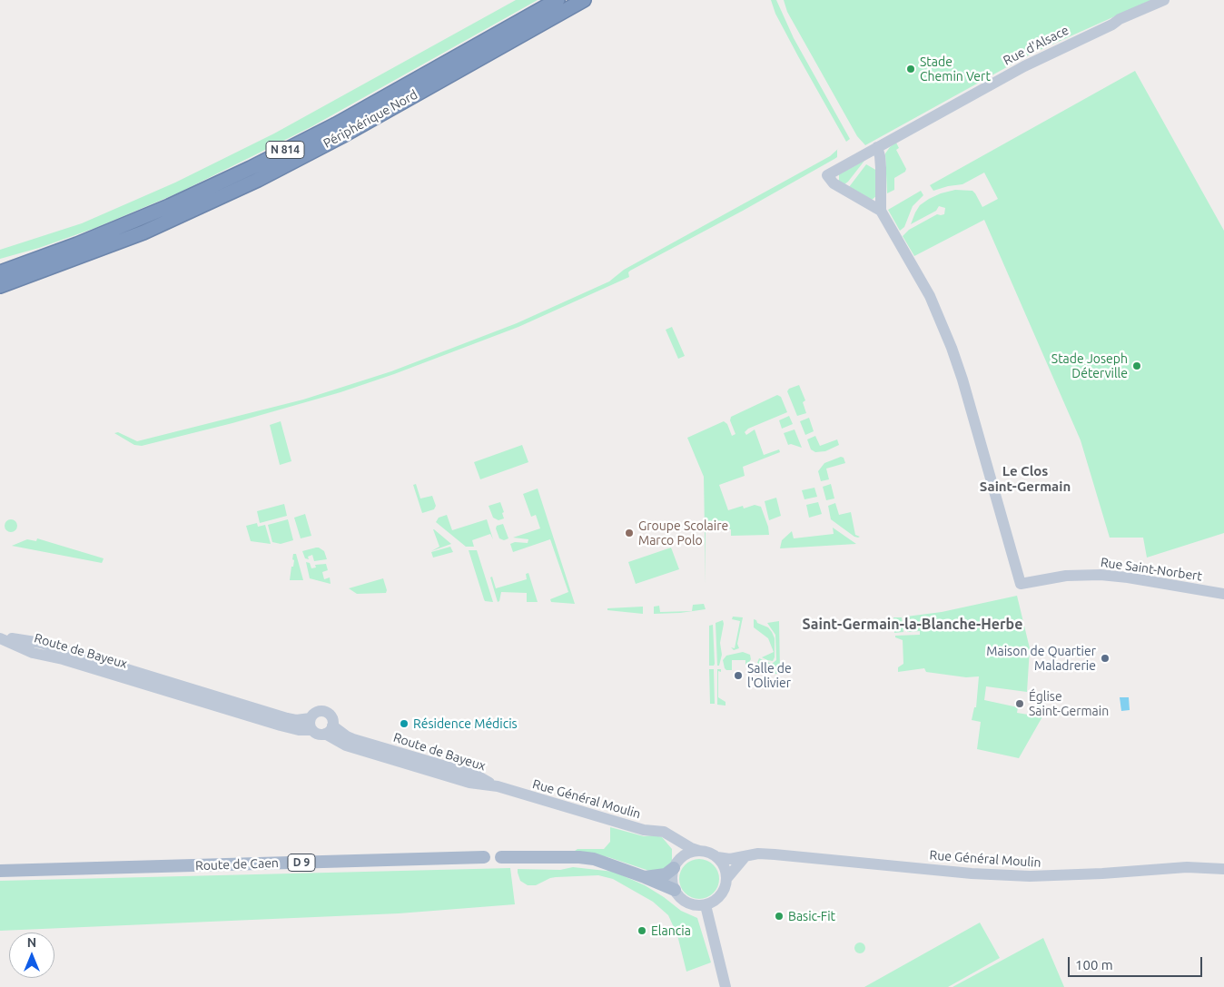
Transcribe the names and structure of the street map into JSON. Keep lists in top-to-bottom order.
{
  "streets": {
    "highway": ["Périphérique Nord", "N 814"],
    "main road": [
      "Rue d'Alsace",
      "Rue Saint-Norbert",
      "Route de Bayeux",
      "Rue Général Moulin",
      "D 9",
      "Route de Caen"
    ]
  },
  "crossings": [
    ["Rue d'Alsace", "Rue Saint-Norbert"],
    ["Route de Bayeux", "Rue Général Moulin"],
    ["Rue Général Moulin", "D 9"],
    ["D 9", "Route de Caen"]
  ],
  "districts": ["Le Clos Saint-Germain", "Saint-Germain-la-Blanche-Herbe"],
  "places": [
    "Stade Chemin Vert",
    "Stade Joseph Déterville",
    "Groupe Scolaire Marco Polo",
    "Maison de Quartier Maladrerie",
    "Salle de l'Olivier",
    "Église Saint-Germain",
    "Résidence Médicis",
    "Basic-Fit",
    "Elancia"
  ],
  "scale_bar": "100 m",
  "north": "top"
}
